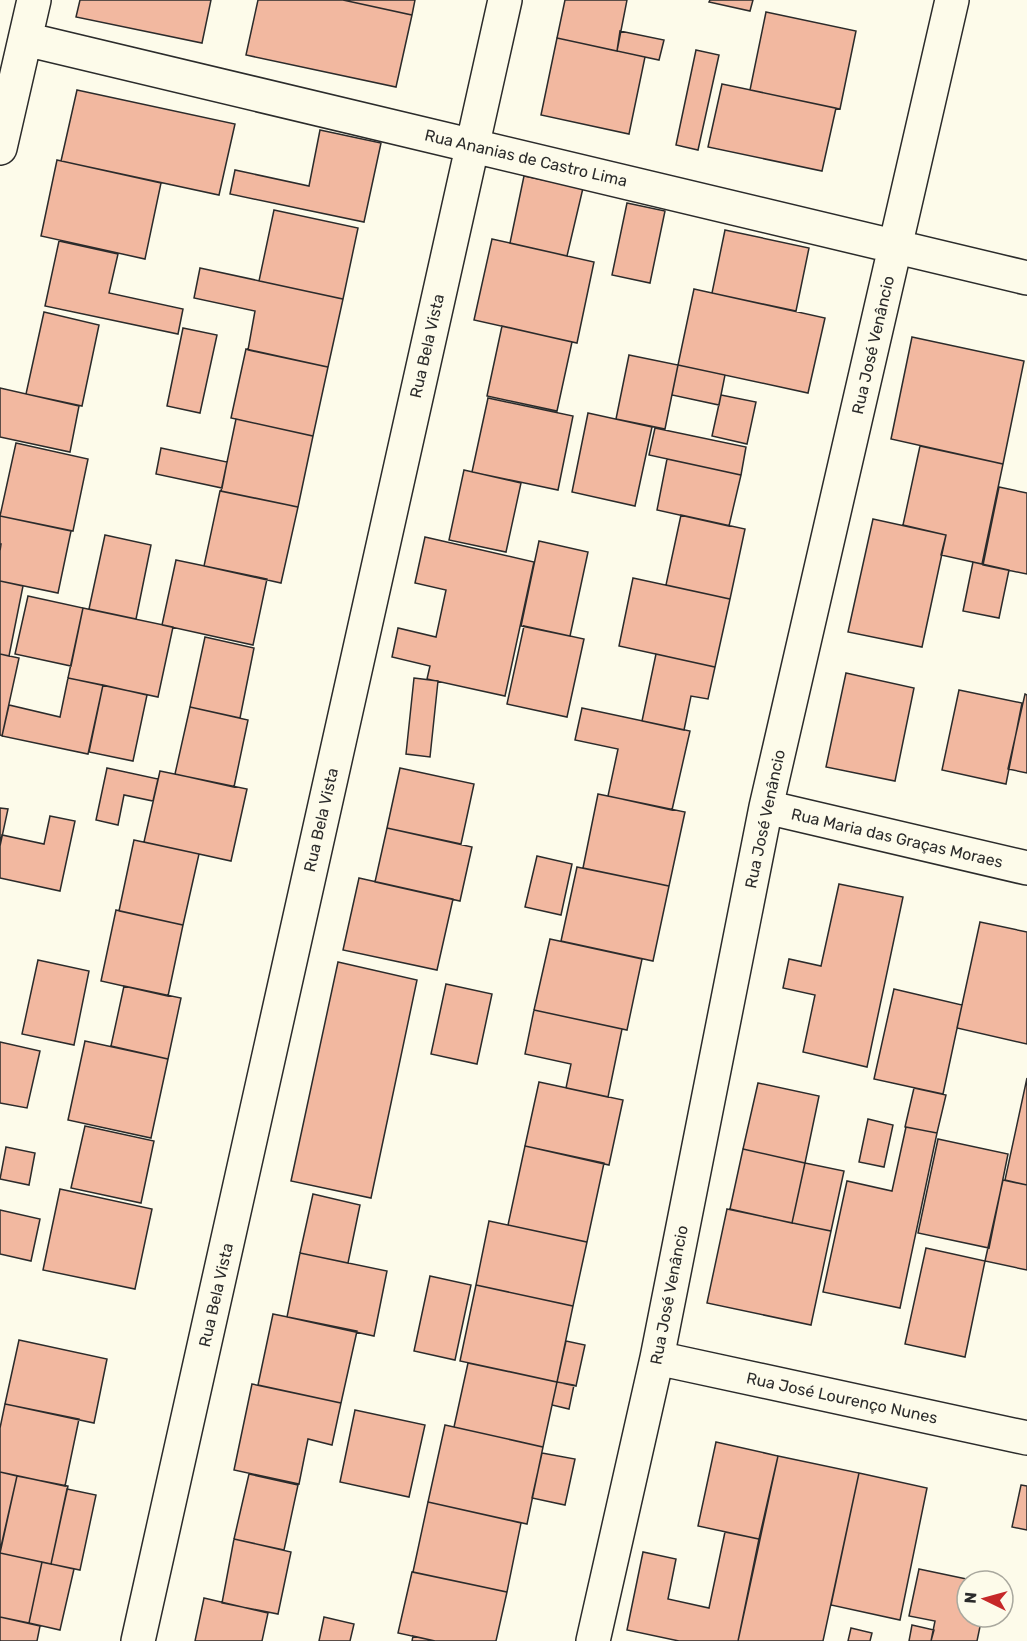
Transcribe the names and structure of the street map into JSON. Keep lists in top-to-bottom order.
{
  "streets": {
    "street": [
      "Rua Ananias de Castro Lima",
      "Rua José Venâncio",
      "Rua Bela Vista",
      "Rua Maria das Graças Moraes",
      "Rua José Lourenço Nunes"
    ]
  },
  "crossings": [
    ["Rua Ananias de Castro Lima", "Rua José Venâncio"],
    ["Rua Ananias de Castro Lima", "Rua Bela Vista"],
    ["Rua José Venâncio", "Rua Maria das Graças Moraes"],
    ["Rua José Venâncio", "Rua José Lourenço Nunes"]
  ],
  "north": "left"
}
